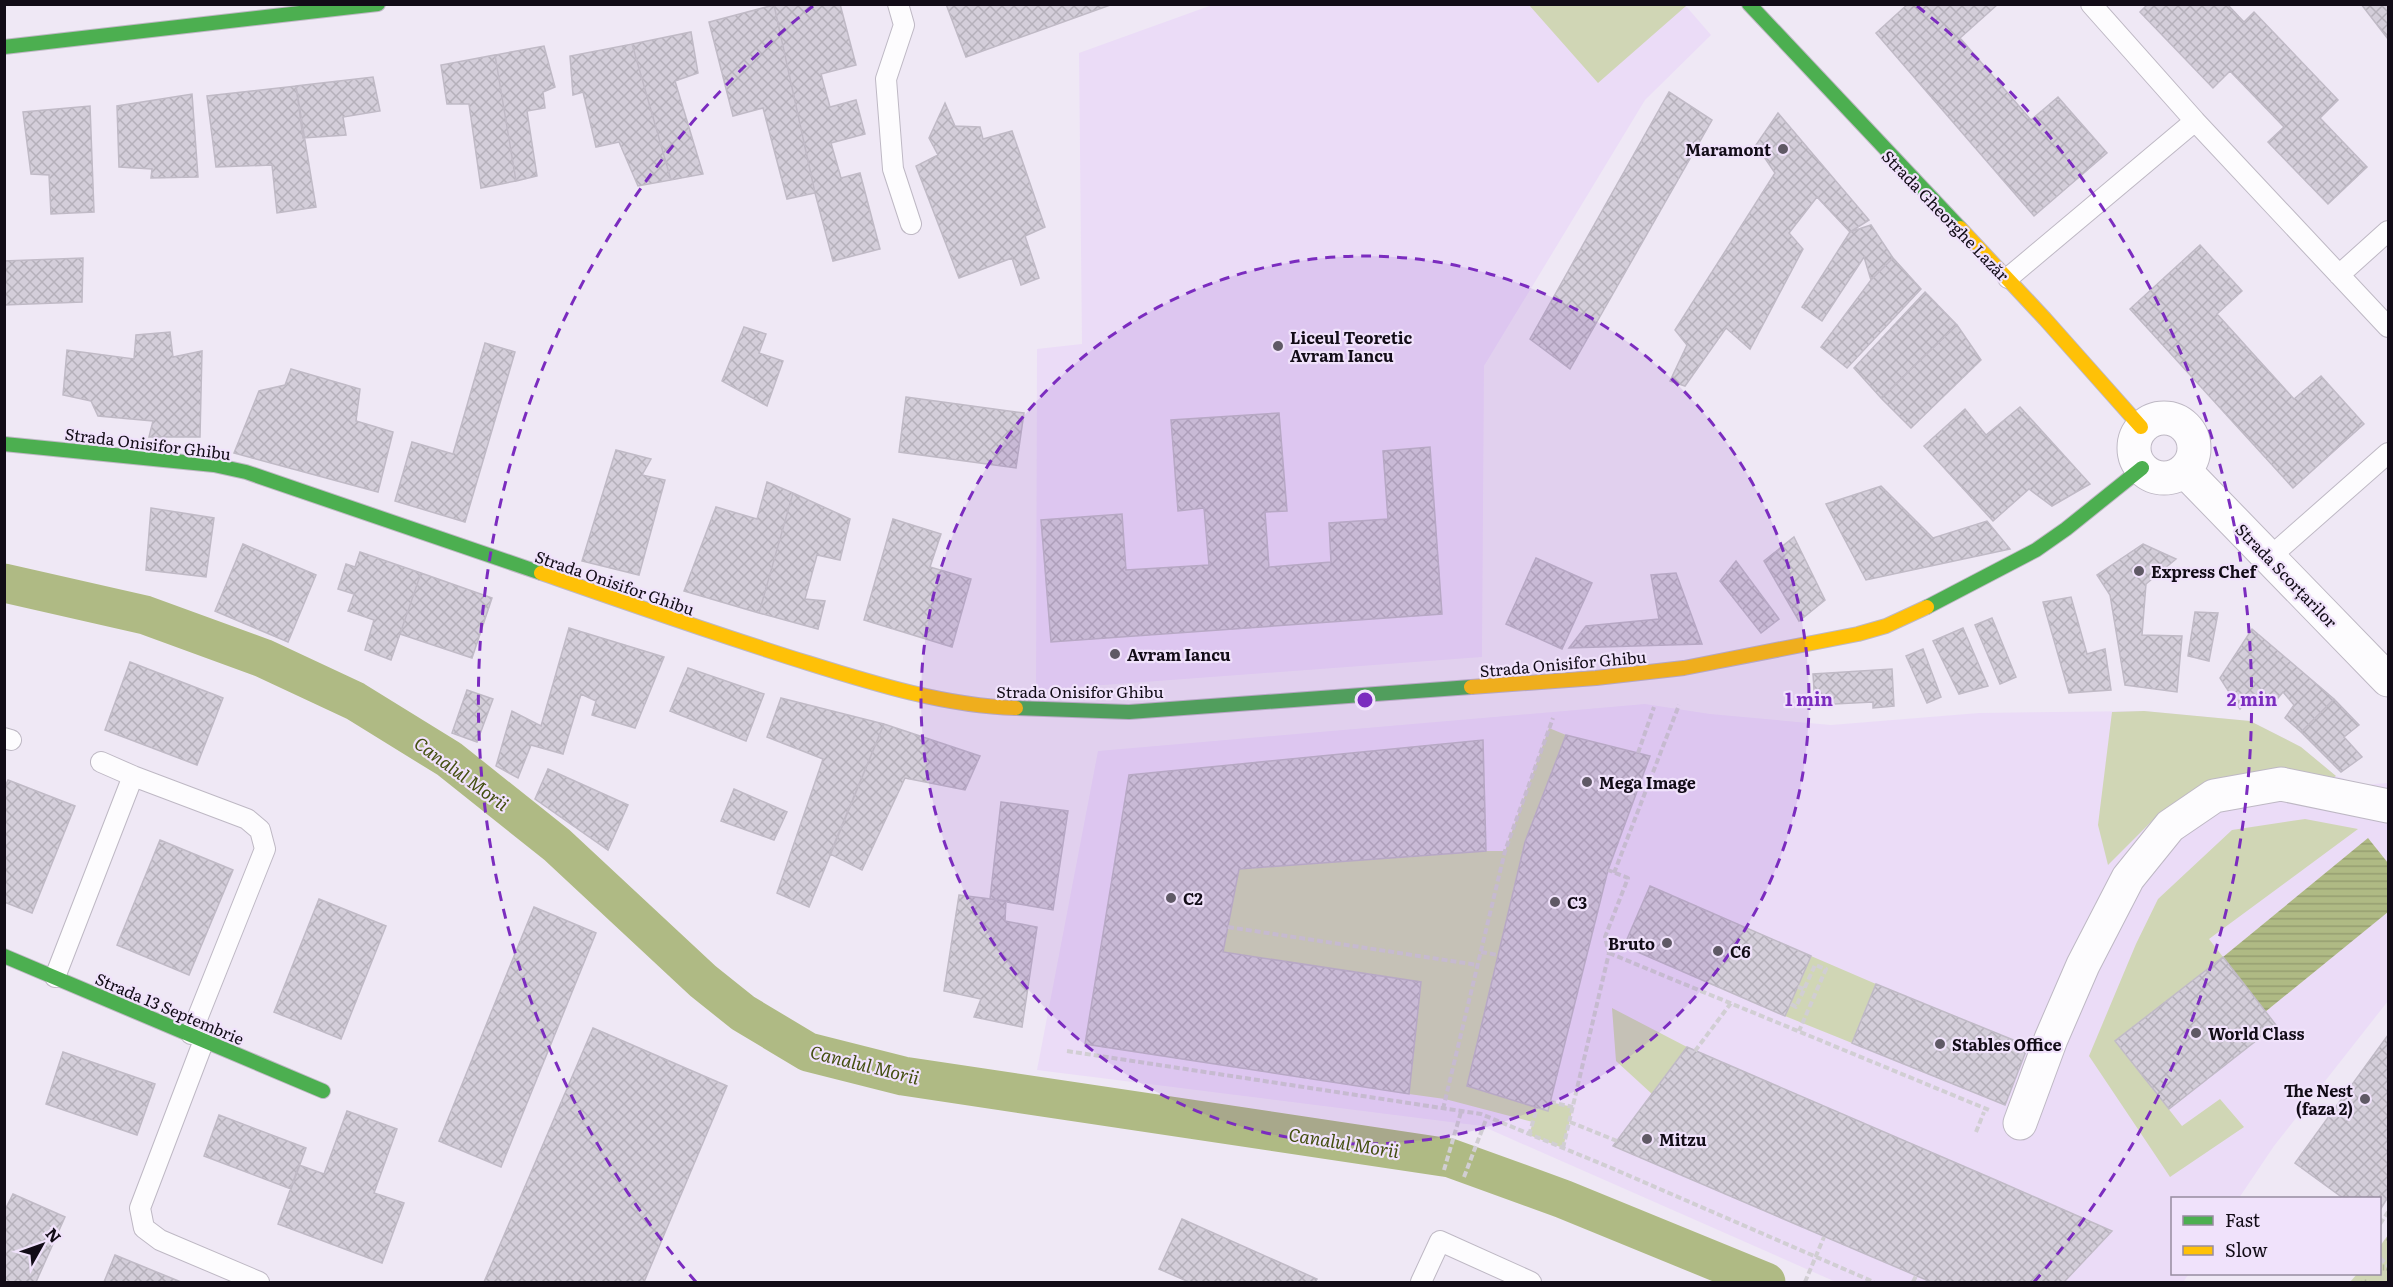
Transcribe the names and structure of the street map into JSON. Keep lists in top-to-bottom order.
{
  "streets": {
    "street": [
      "Strada Gheorghe Lazăr",
      "Strada Onisifor Ghibu",
      "Strada Scorțarilor",
      "Strada 13 Septembrie"
    ]
  },
  "crossings": [
    ["Strada Gheorghe Lazăr", "Strada Onisifor Ghibu"],
    ["Strada Gheorghe Lazăr", "Strada Scorțarilor"],
    ["Strada Onisifor Ghibu", "Strada Scorțarilor"]
  ],
  "water": ["Canalul Morii"],
  "places": [
    "Maramont",
    "Liceul Teoretic Avram Iancu",
    "Express Chef",
    "Avram Iancu",
    "Mega Image",
    "C2",
    "C3",
    "Bruto",
    "C6",
    "World Class",
    "Stables Office",
    "The Nest (faza 2)",
    "Mitzu"
  ],
  "legend": ["Fast", "Slow"],
  "north": "top right",
  "rings": ["1 min", "2 min"]
}
